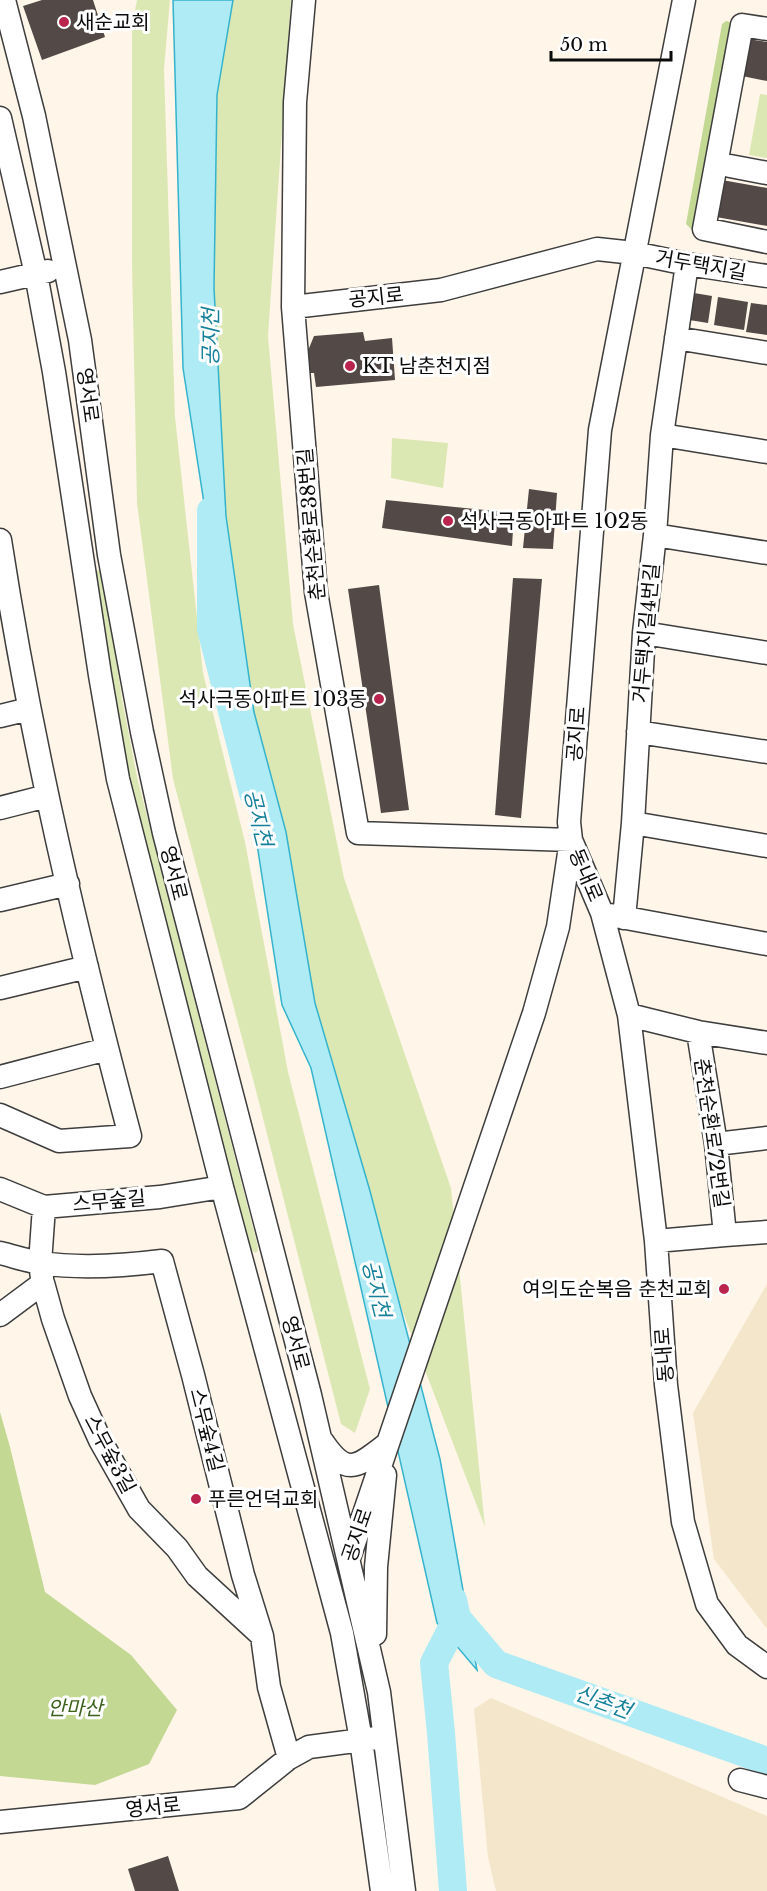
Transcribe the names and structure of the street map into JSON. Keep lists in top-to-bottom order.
{
  "streets": {
    "street": [
      "거두택지길",
      "공지로",
      "영서로",
      "춘천순환로38번길",
      "거두택지길4번길",
      "동내로",
      "춘천순환로72번길",
      "스무숲길",
      "스무숲4길",
      "스무숲3길"
    ]
  },
  "crossings": [
    ["거두택지길", "공지로"],
    ["거두택지길", "거두택지길4번길"],
    ["공지로", "영서로"],
    ["공지로", "춘천순환로38번길"],
    ["공지로", "동내로"],
    ["영서로", "스무숲길"],
    ["영서로", "스무숲4길"],
    ["춘천순환로38번길", "동내로"],
    ["거두택지길4번길", "동내로"],
    ["동내로", "춘천순환로72번길"],
    ["스무숲길", "스무숲3길"],
    ["스무숲4길", "스무숲3길"]
  ],
  "water": ["공지천", "신촌천"],
  "parks": ["안마산"],
  "places": [
    "새순교회",
    "KT 남춘천지점",
    "석사극동아파트 102동",
    "석사극동아파트 103동",
    "여의도순복음 춘천교회",
    "푸른언덕교회"
  ],
  "scale_bar": "50 m"
}
